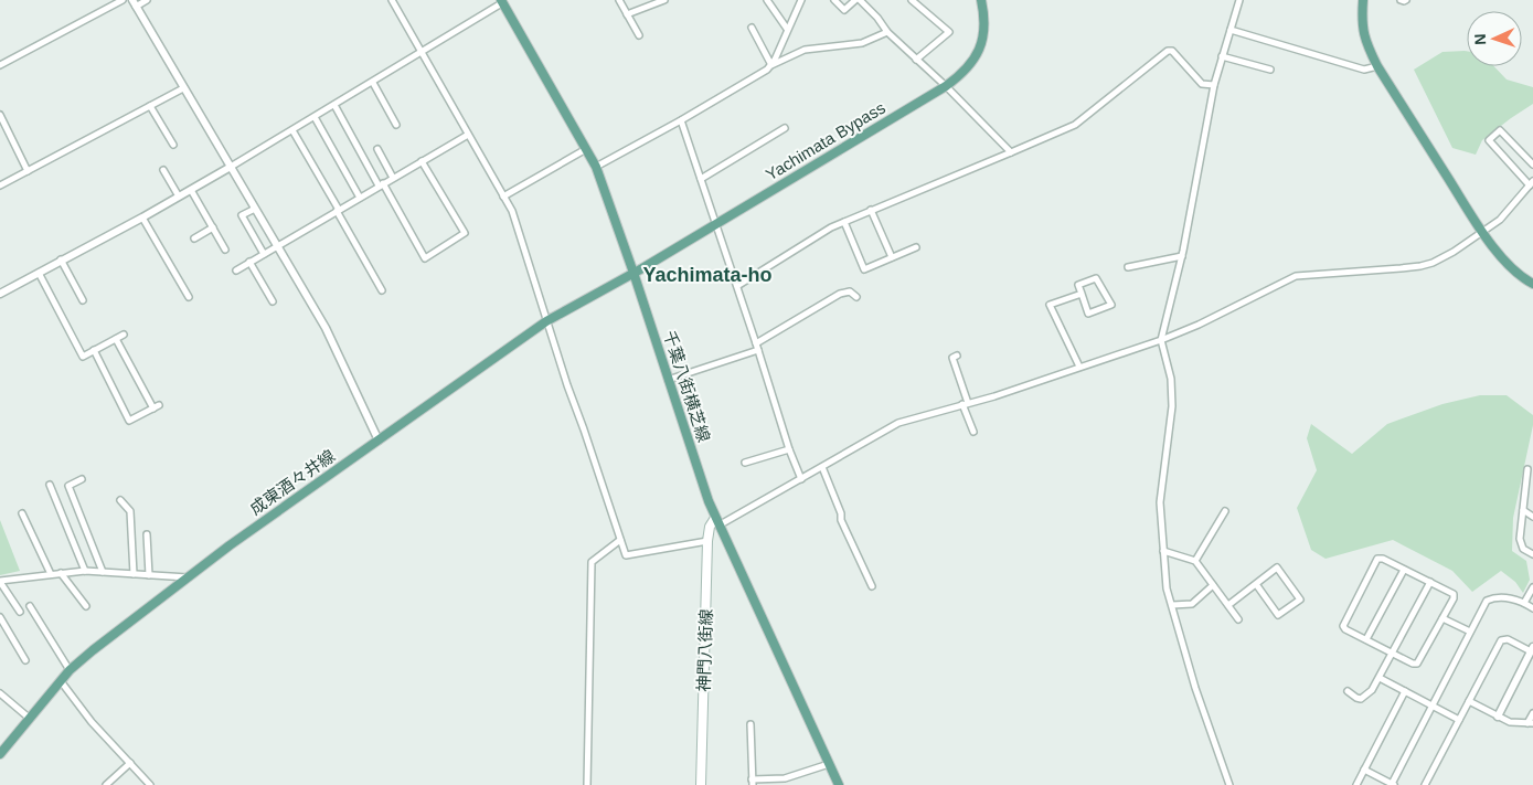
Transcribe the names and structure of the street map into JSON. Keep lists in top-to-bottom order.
{
  "streets": {
    "main road": [
      "Yachimata Bypass",
      "千葉八街横芝線",
      "成東酒々井線",
      "神門八街線"
    ]
  },
  "crossings": [
    ["Yachimata Bypass", "千葉八街横芝線"],
    ["Yachimata Bypass", "成東酒々井線"],
    ["千葉八街横芝線", "成東酒々井線"],
    ["千葉八街横芝線", "神門八街線"]
  ],
  "districts": ["Yachimata-ho"],
  "north": "left"
}
